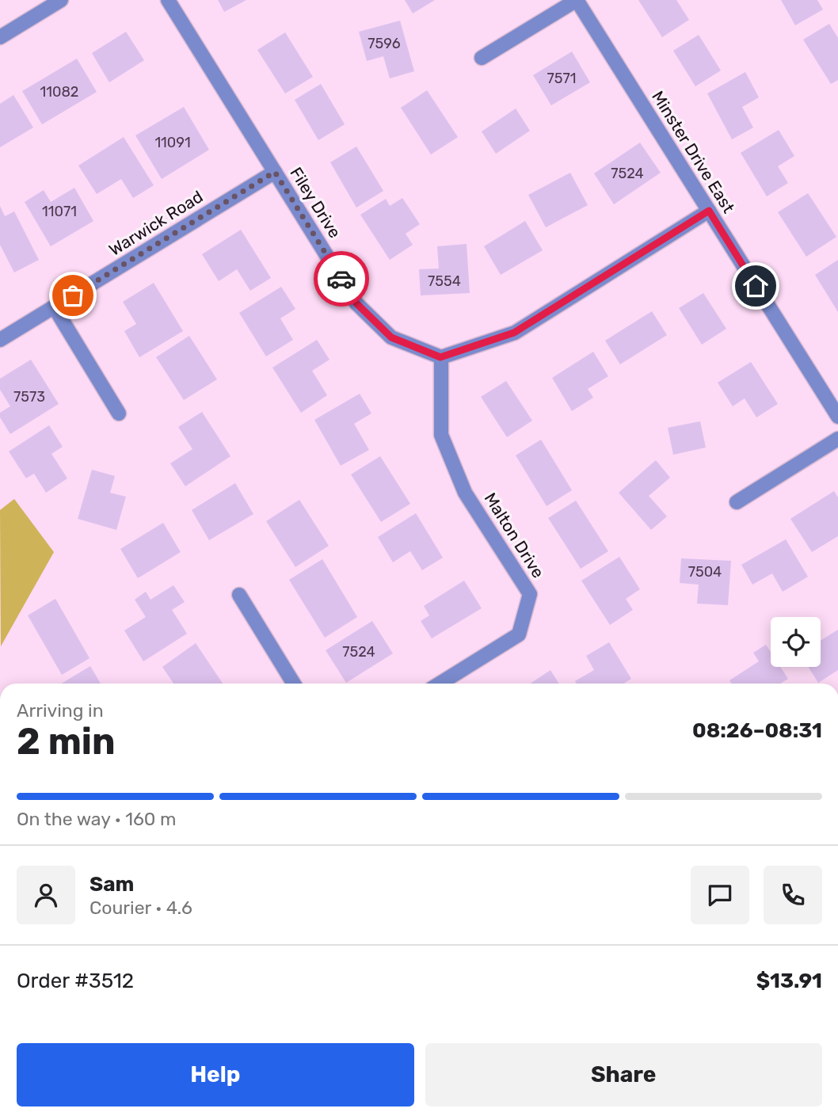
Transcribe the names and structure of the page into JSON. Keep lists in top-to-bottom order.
{
  "streets": {
    "street": [
      "Minster Drive East",
      "Filey Drive",
      "Warwick Road",
      "Malton Drive"
    ]
  },
  "crossings": [
    ["Filey Drive", "Warwick Road"],
    ["Filey Drive", "Malton Drive"]
  ],
  "house_numbers": [
    "7596",
    "7571",
    "11082",
    "11091",
    "7524",
    "11071",
    "7554",
    "7573",
    "7504",
    "7524"
  ],
  "page": {
    "heading": ["2 min", "Arriving in", "08:26–08:31"],
    "panel": [
      "Sam",
      "Courier · 4.6",
      "Order #3512",
      "$13.91"
    ],
    "bar": "On the way · 160 m",
    "buttons": ["Help", "Share"]
  }
}
